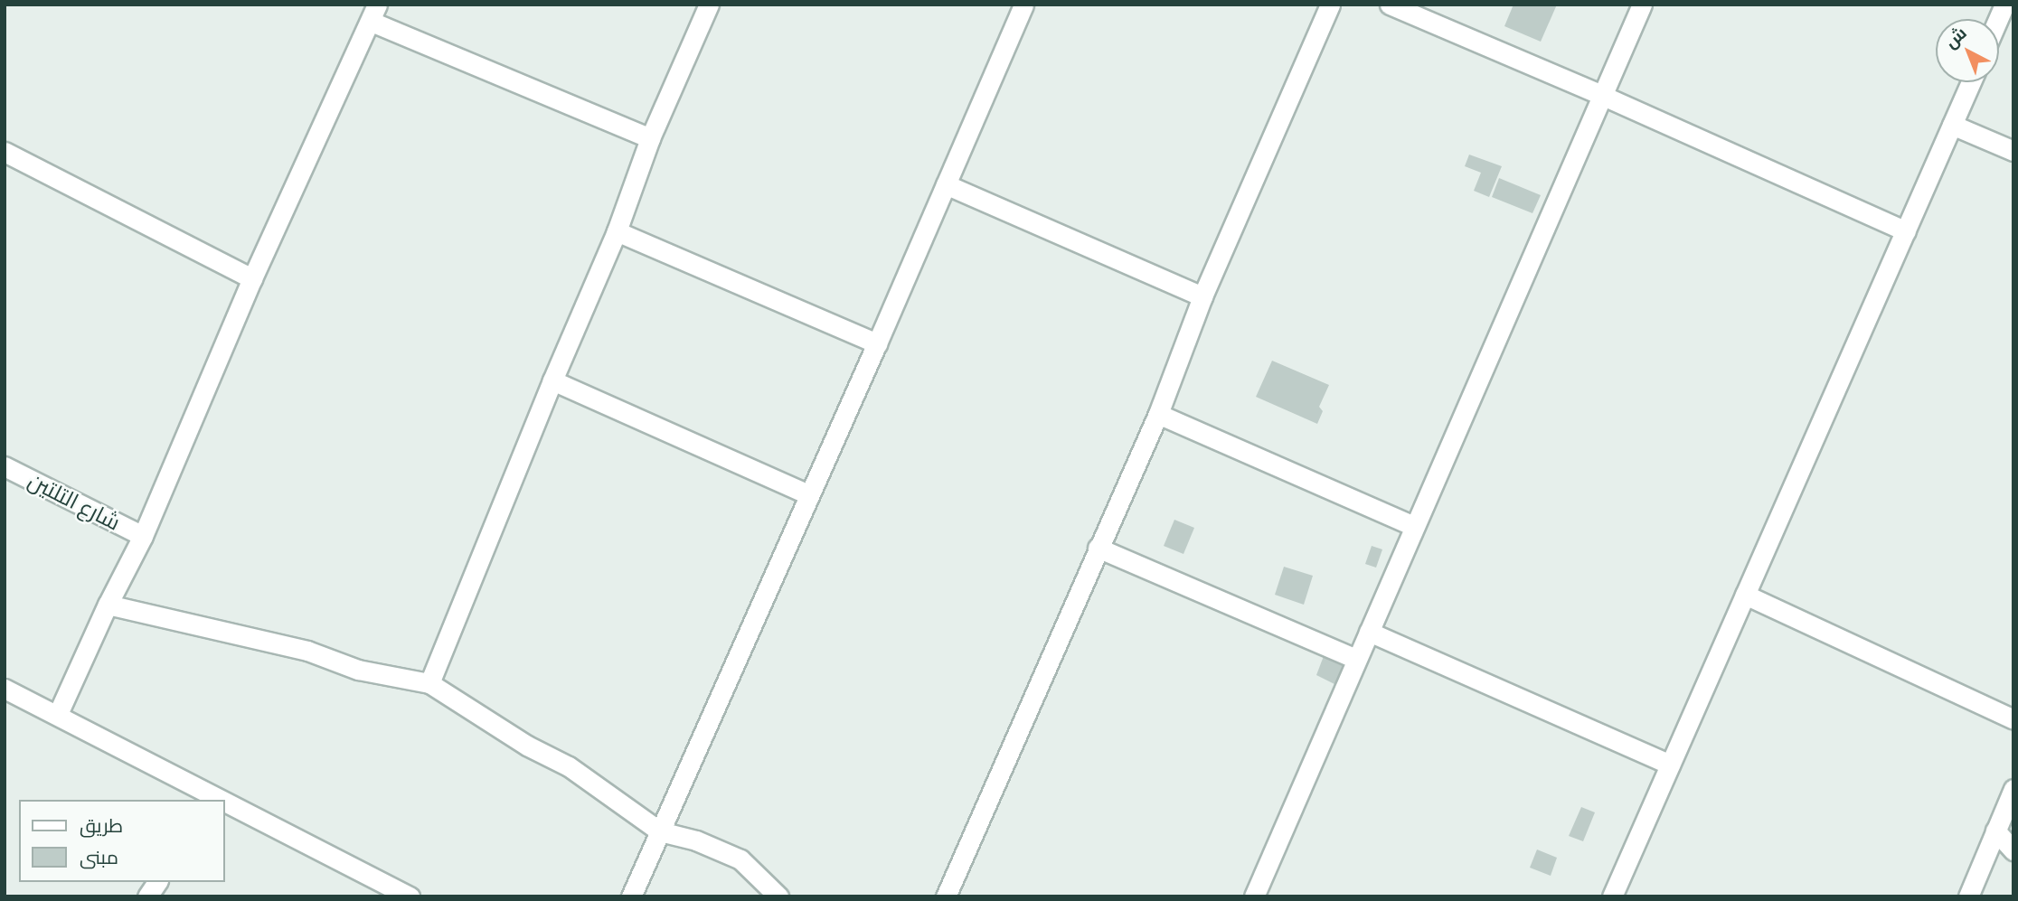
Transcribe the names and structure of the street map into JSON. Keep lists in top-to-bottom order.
{
  "streets": {
    "street": ["شارع التلتين"]
  },
  "legend": ["طريق", "مبنى"],
  "north": "top left"
}
